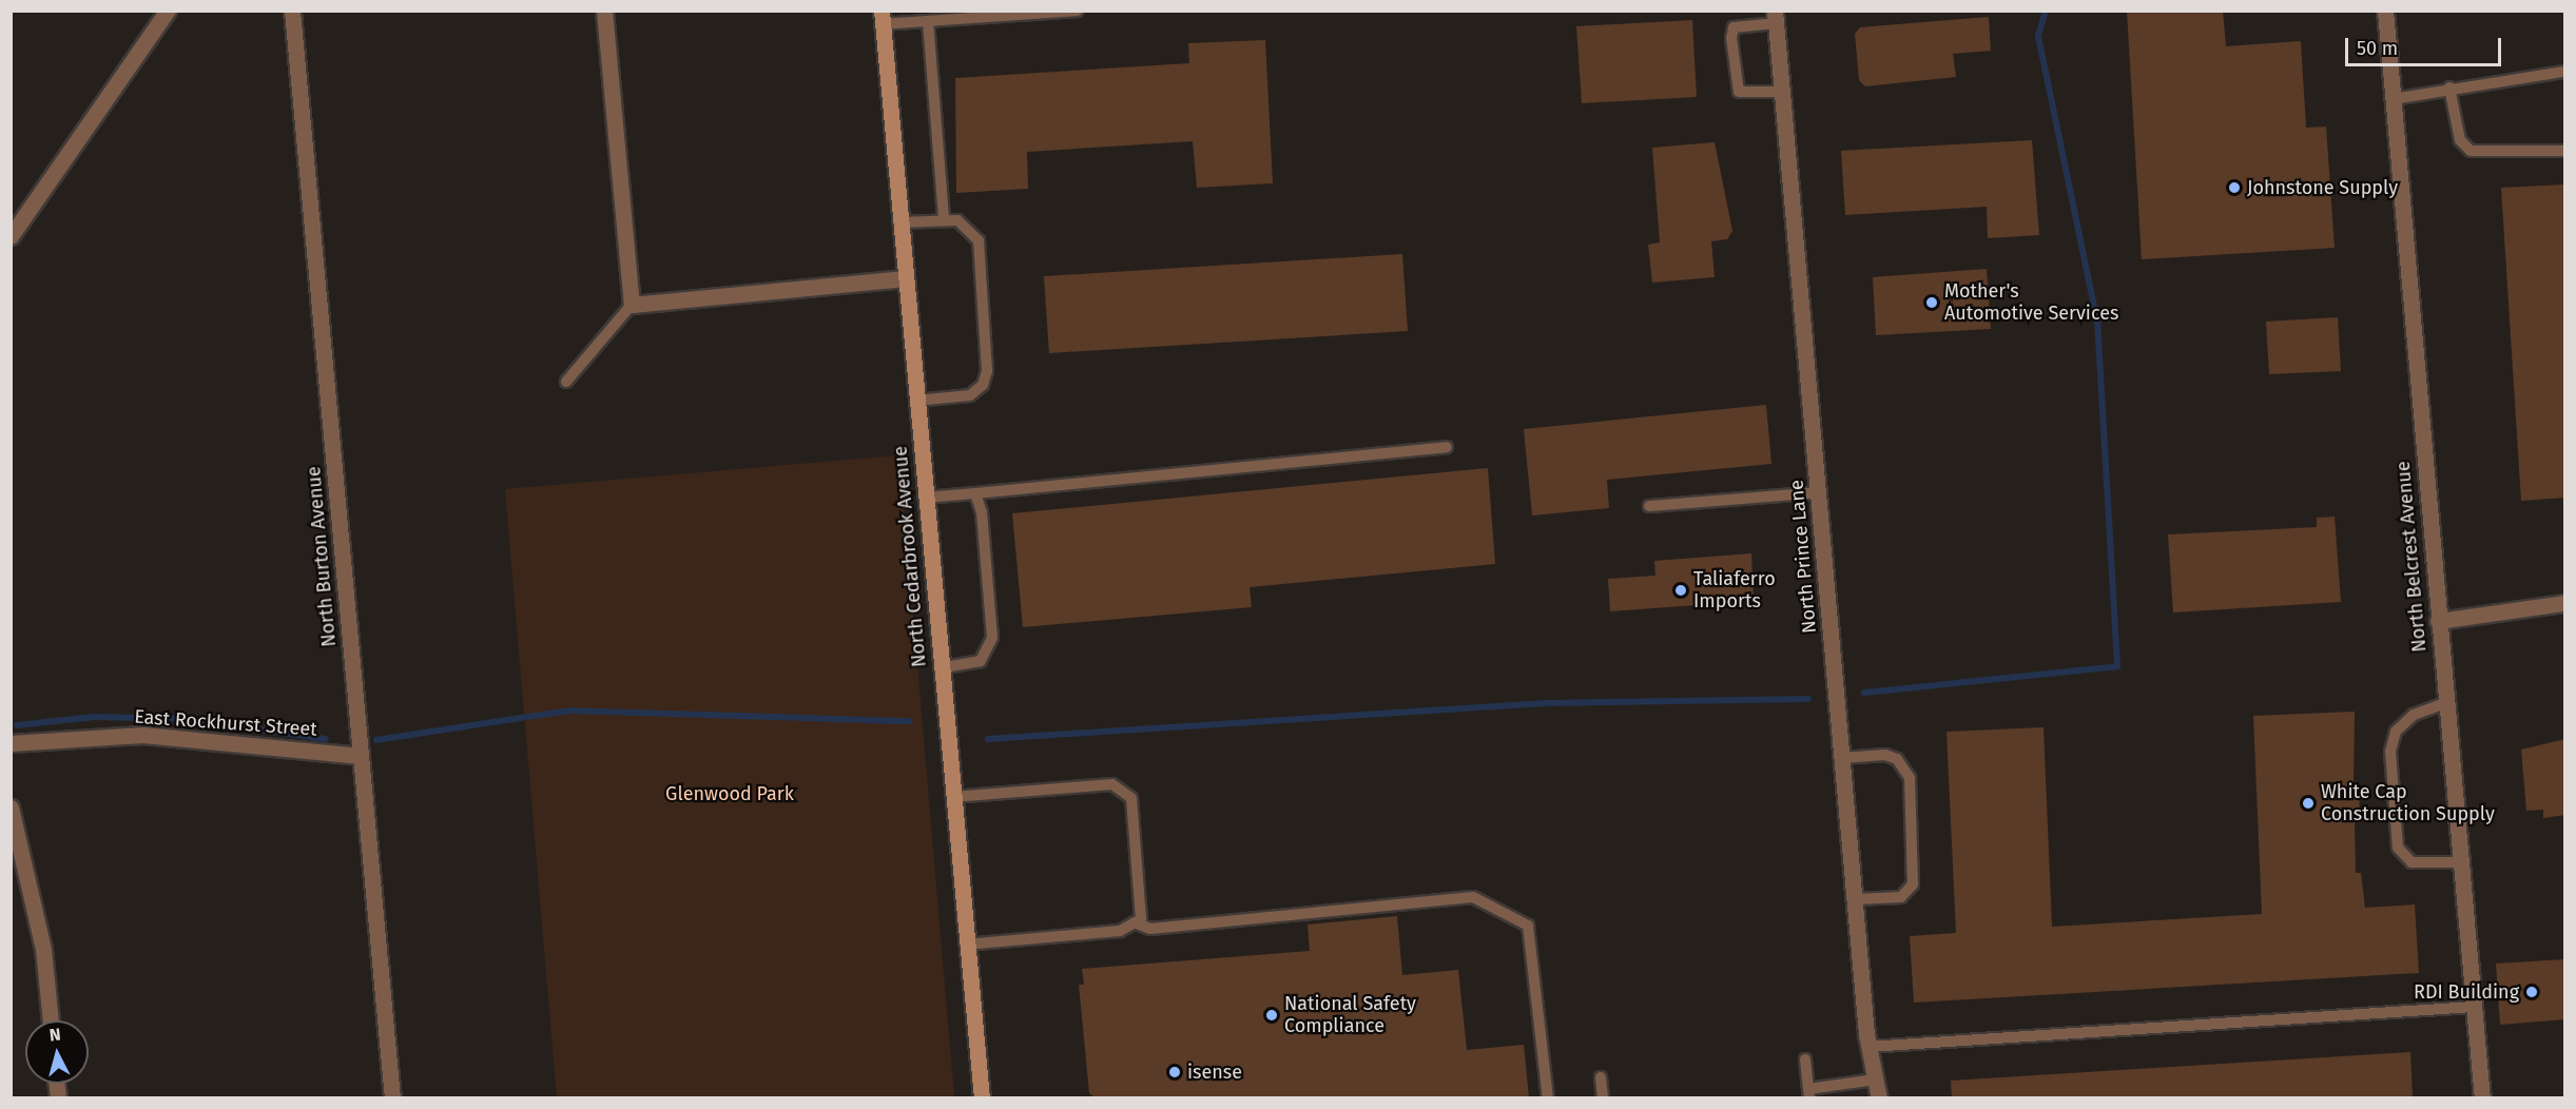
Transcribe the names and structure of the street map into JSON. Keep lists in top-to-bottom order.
{
  "streets": {
    "street": [
      "North Burton Avenue",
      "North Cedarbrook Avenue",
      "North Prince Lane",
      "North Belcrest Avenue",
      "East Rockhurst Street"
    ]
  },
  "crossings": [
    ["North Burton Avenue", "East Rockhurst Street"]
  ],
  "parks": ["Glenwood Park"],
  "places": [
    "Johnstone Supply",
    "Mother's Automotive Services",
    "Taliaferro Imports",
    "White Cap Construction Supply",
    "RDI Building",
    "National Safety Compliance",
    "isense"
  ],
  "scale_bar": "50 m",
  "north": "top"
}
